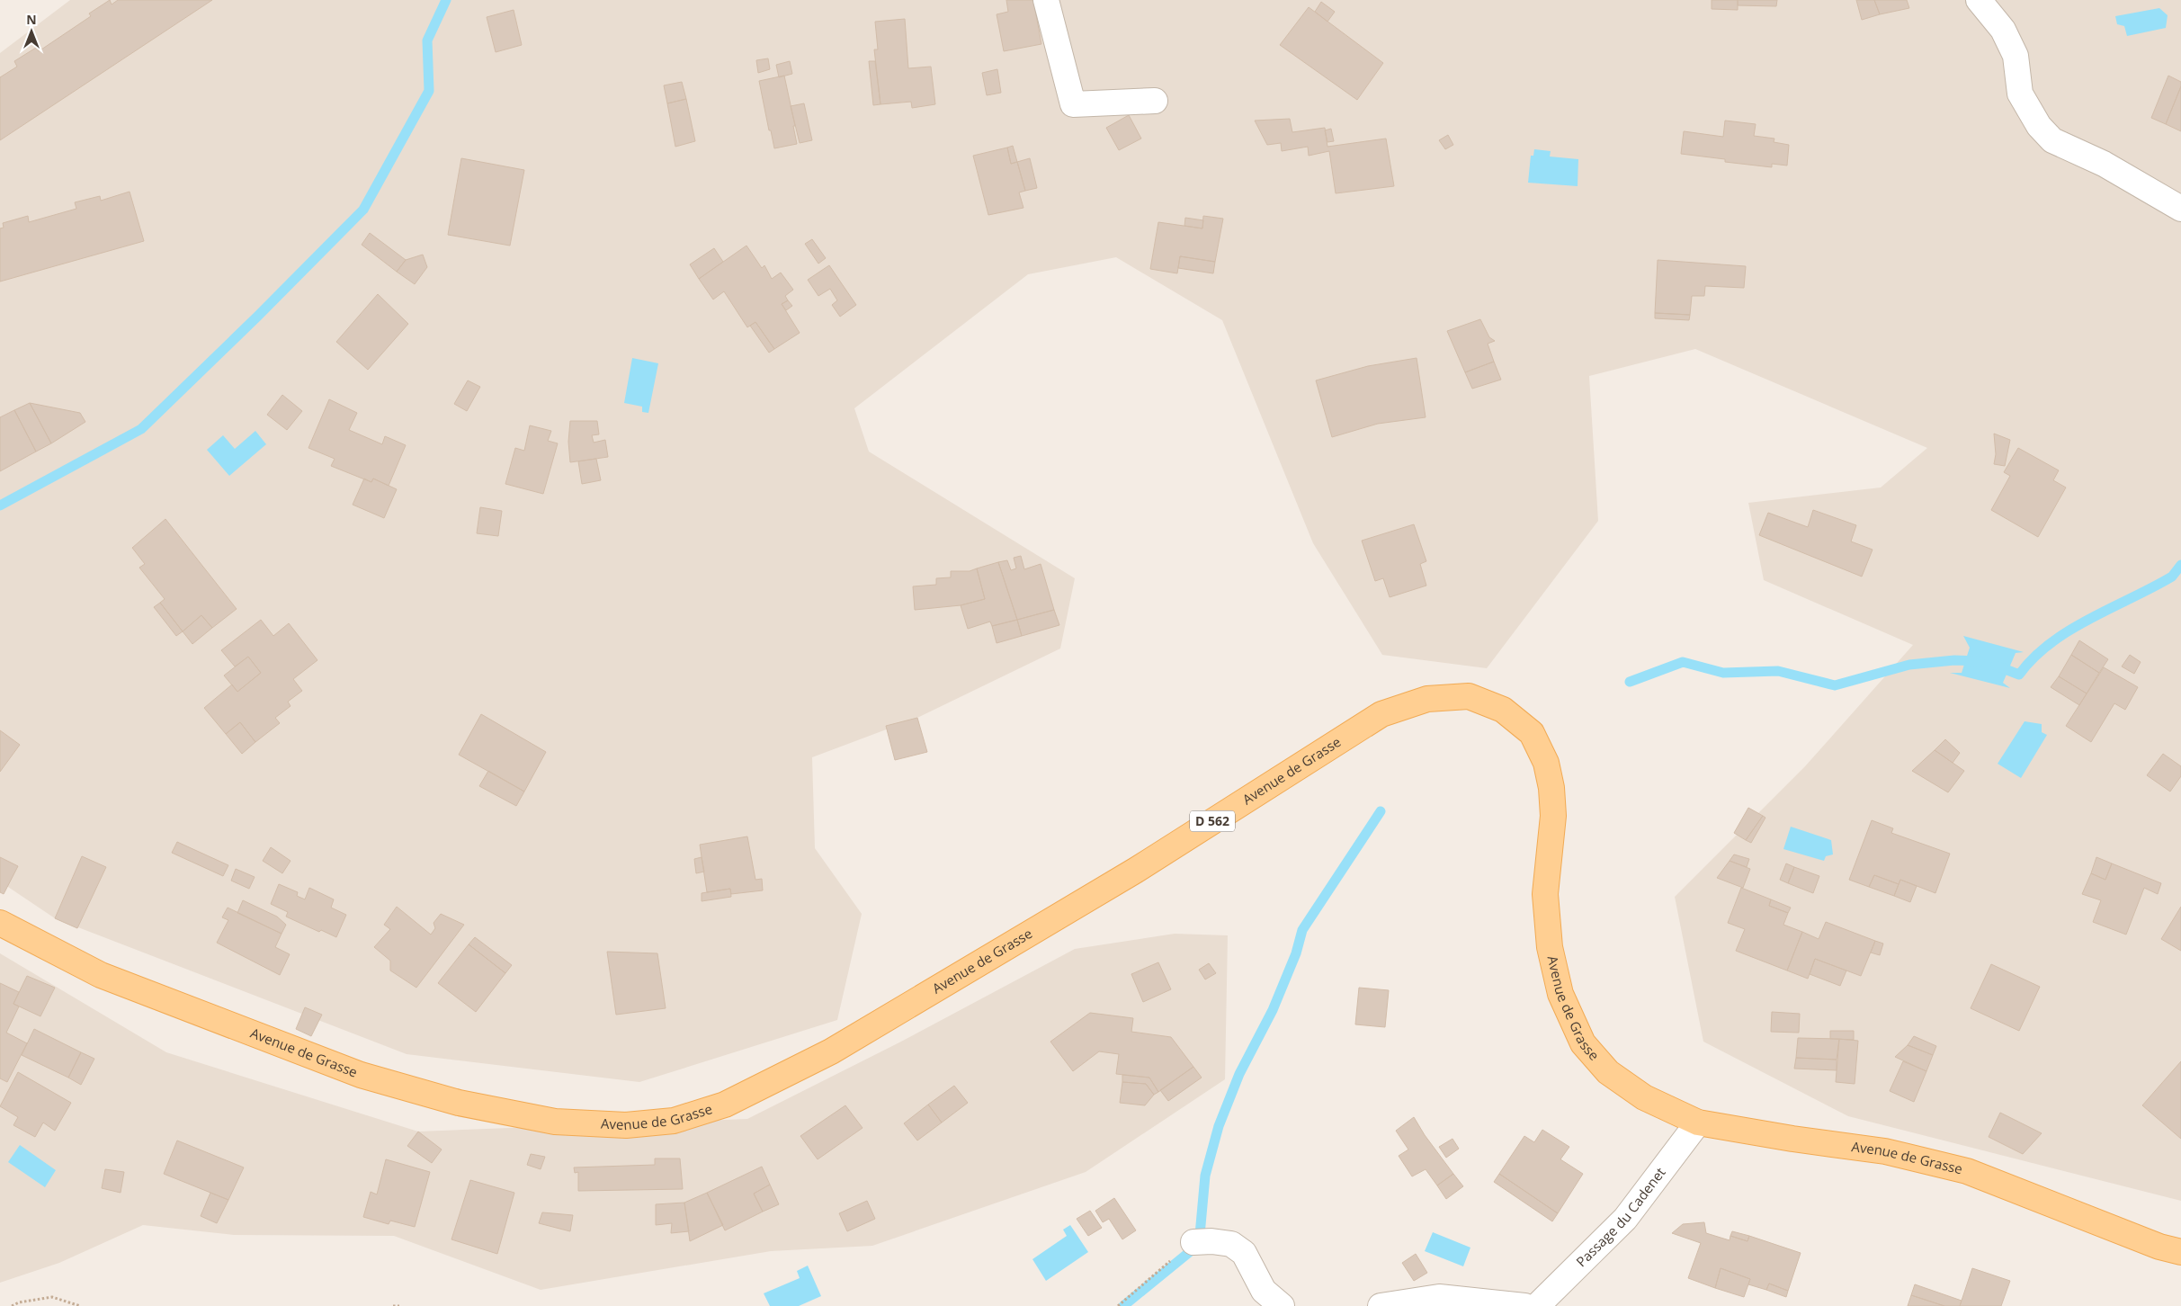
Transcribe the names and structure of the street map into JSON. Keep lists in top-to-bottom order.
{
  "streets": {
    "main road": ["Avenue de Grasse", "D 562"],
    "street": ["Passage du Cadenet"]
  },
  "crossings": [
    ["Avenue de Grasse", "Passage du Cadenet"]
  ],
  "north": "top"
}
